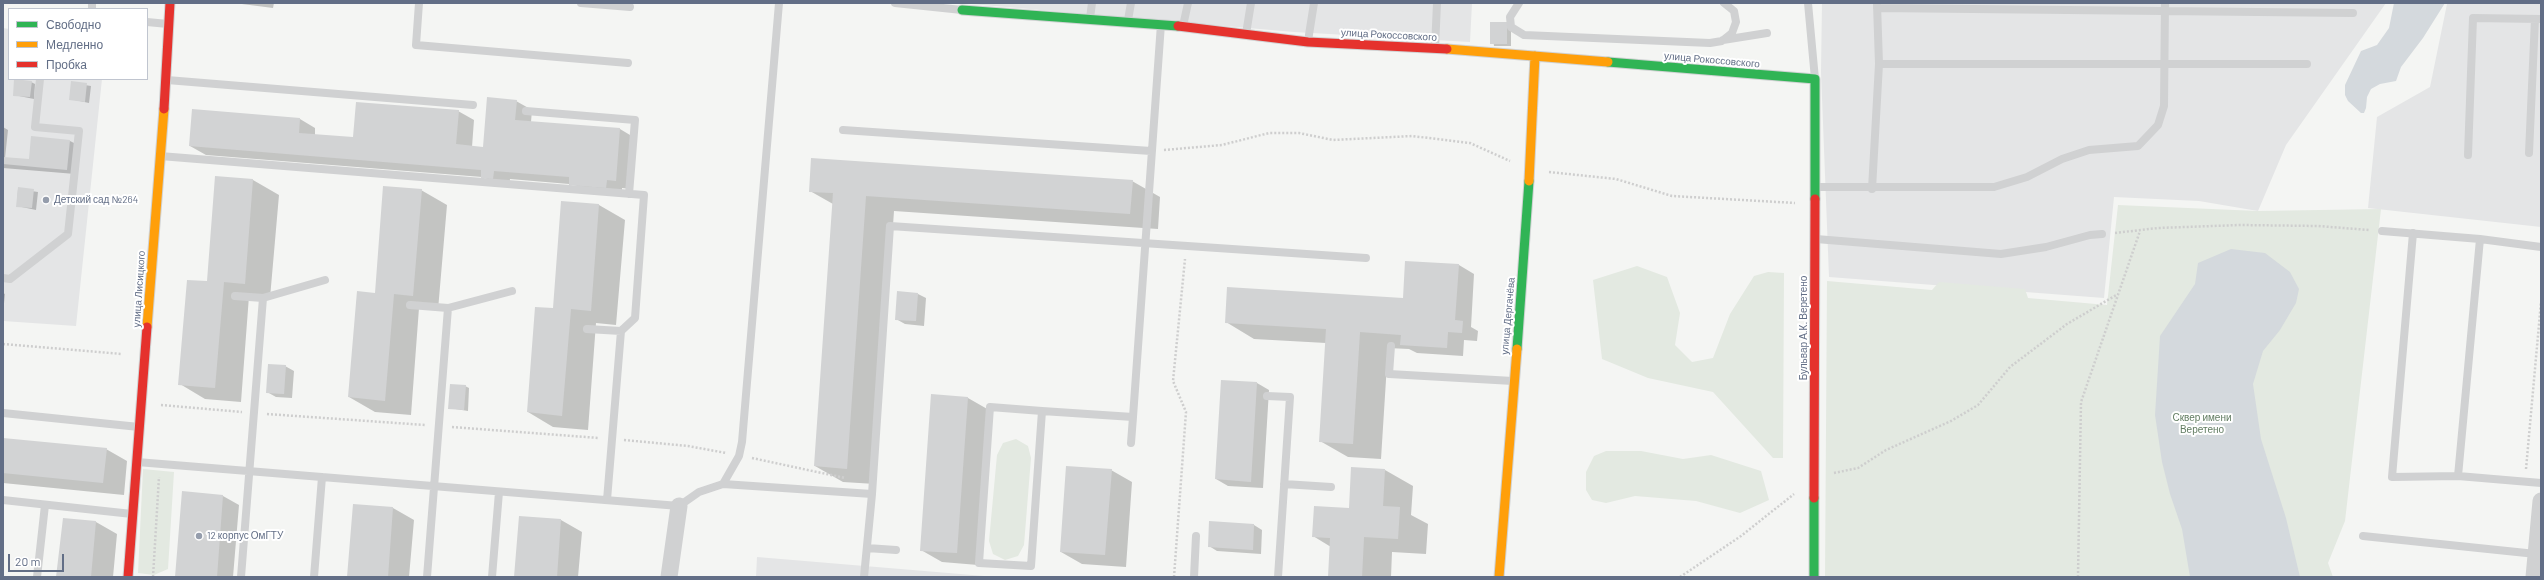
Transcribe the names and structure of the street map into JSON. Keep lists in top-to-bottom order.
{
  "streets": {
    "street": [
      "улица Рокоссовского",
      "улица Лисицкого",
      "улица Дергачёва",
      "Бульвар А.К. Веретено"
    ]
  },
  "crossings": [
    ["улица Рокоссовского", "улица Дергачёва"],
    ["улица Рокоссовского", "Бульвар А.К. Веретено"]
  ],
  "parks": ["Сквер имени Веретено"],
  "places": ["Детский сад №264", "12 корпус ОмГТУ"],
  "legend": ["Свободно", "Медленно", "Пробка"],
  "scale_bar": "20 m"
}
